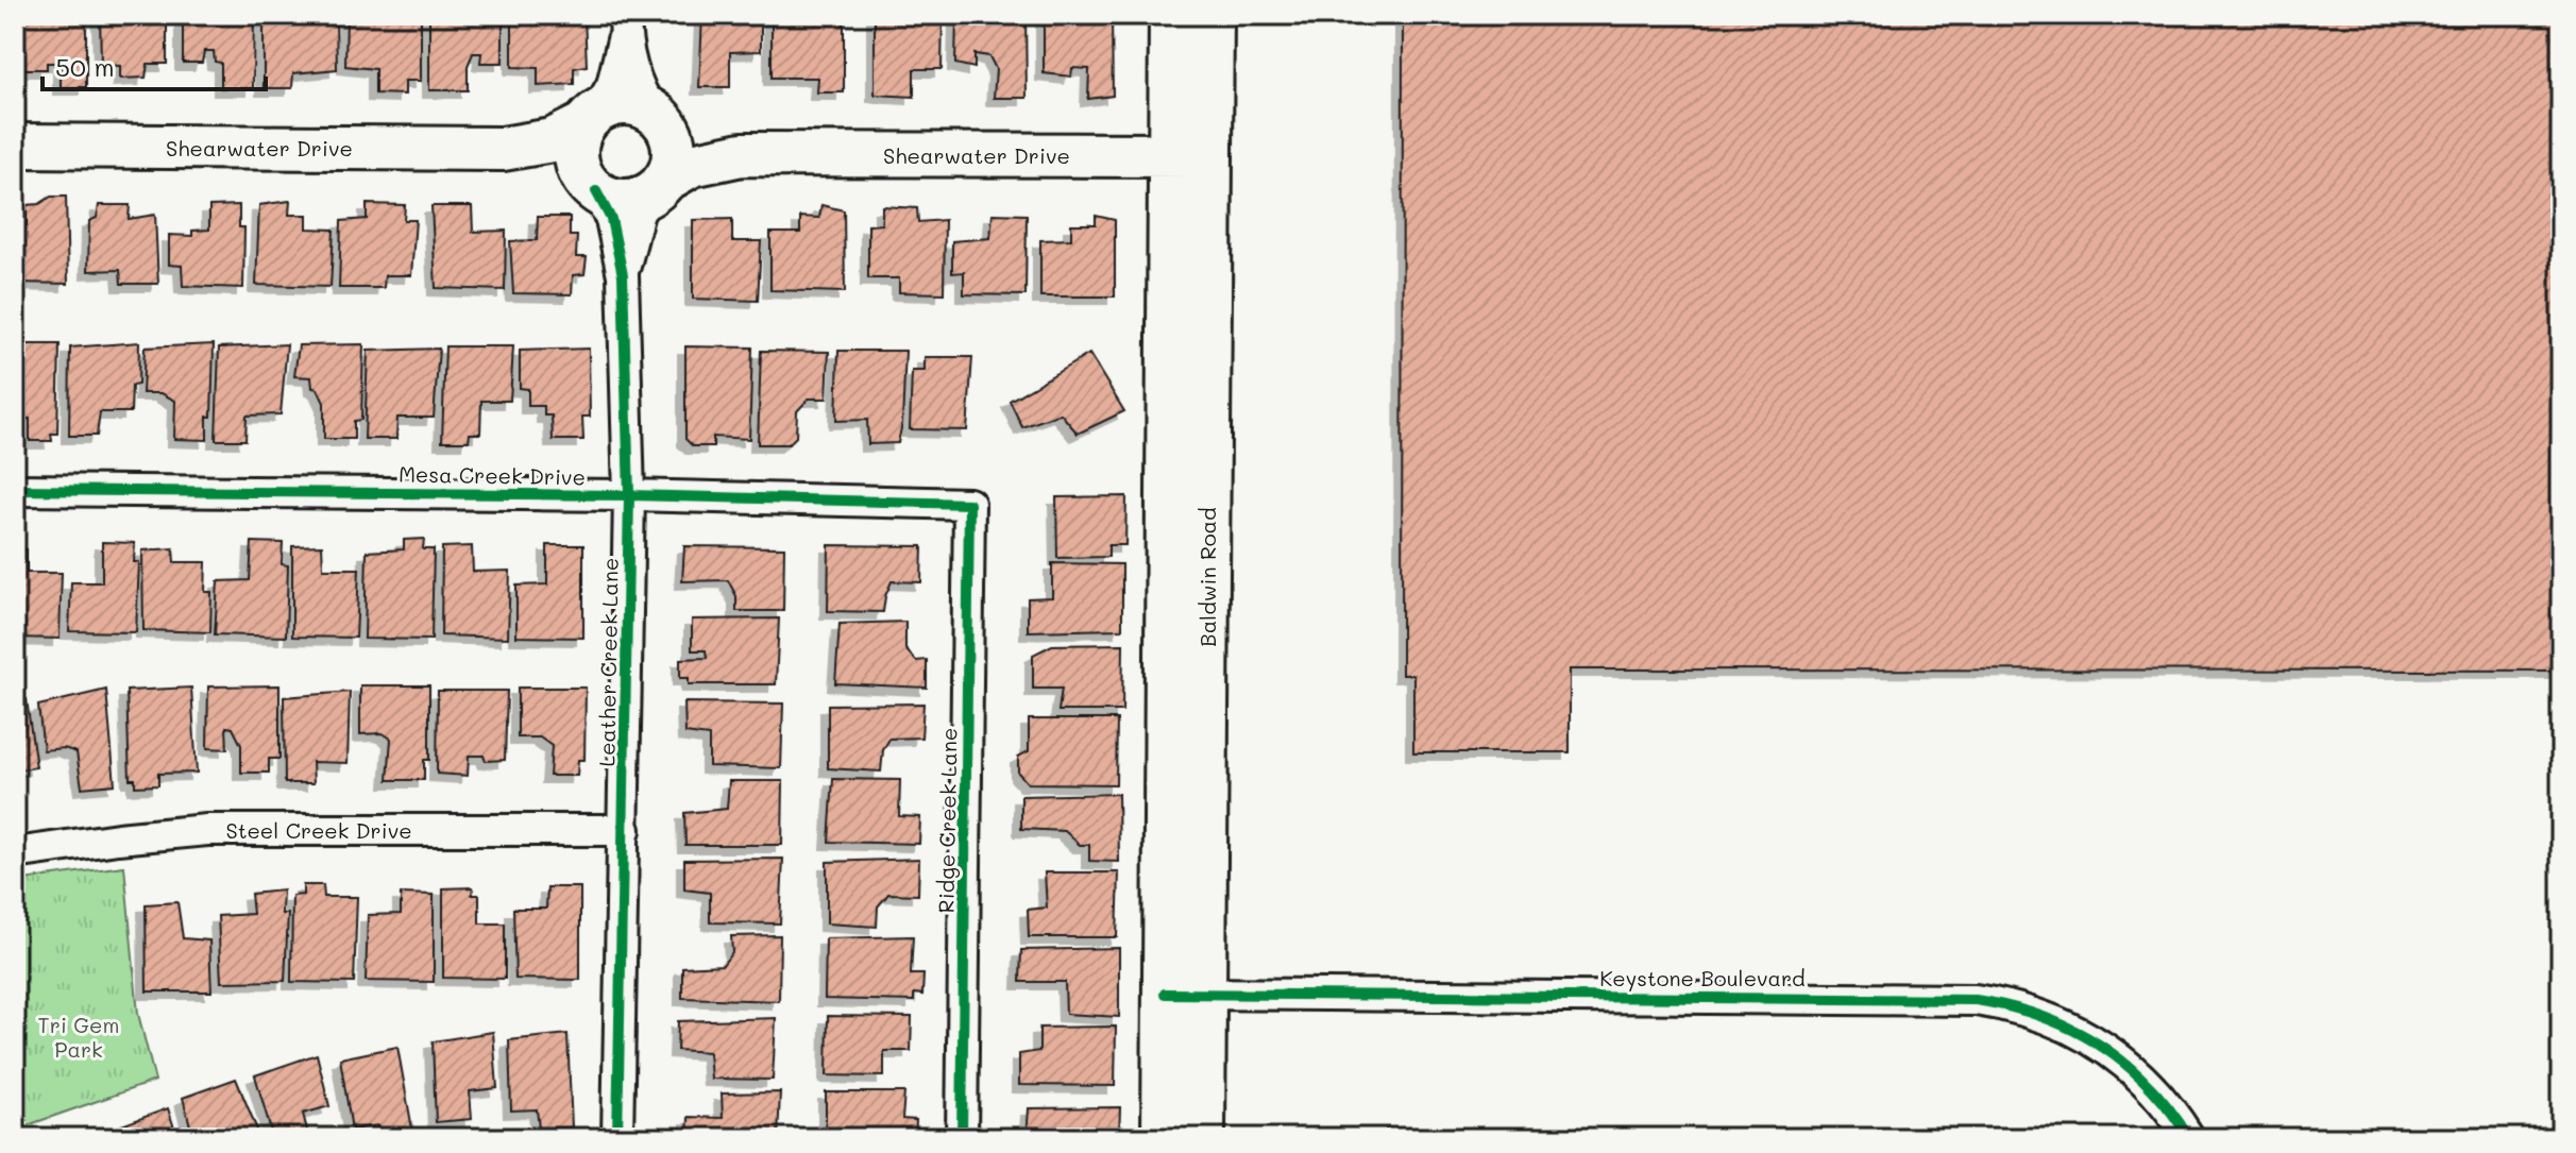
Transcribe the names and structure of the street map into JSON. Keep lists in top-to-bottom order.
{
  "streets": {
    "street": [
      "Shearwater Drive",
      "Mesa Creek Drive",
      "Baldwin Road",
      "Leather Creek Lane",
      "Ridge Creek Lane",
      "Steel Creek Drive",
      "Keystone Boulevard"
    ]
  },
  "crossings": [
    ["Shearwater Drive", "Baldwin Road"],
    ["Shearwater Drive", "Leather Creek Lane"],
    ["Mesa Creek Drive", "Leather Creek Lane"],
    ["Mesa Creek Drive", "Ridge Creek Lane"],
    ["Baldwin Road", "Keystone Boulevard"],
    ["Leather Creek Lane", "Steel Creek Drive"]
  ],
  "parks": ["Tri Gem Park"],
  "scale_bar": "50 m"
}
